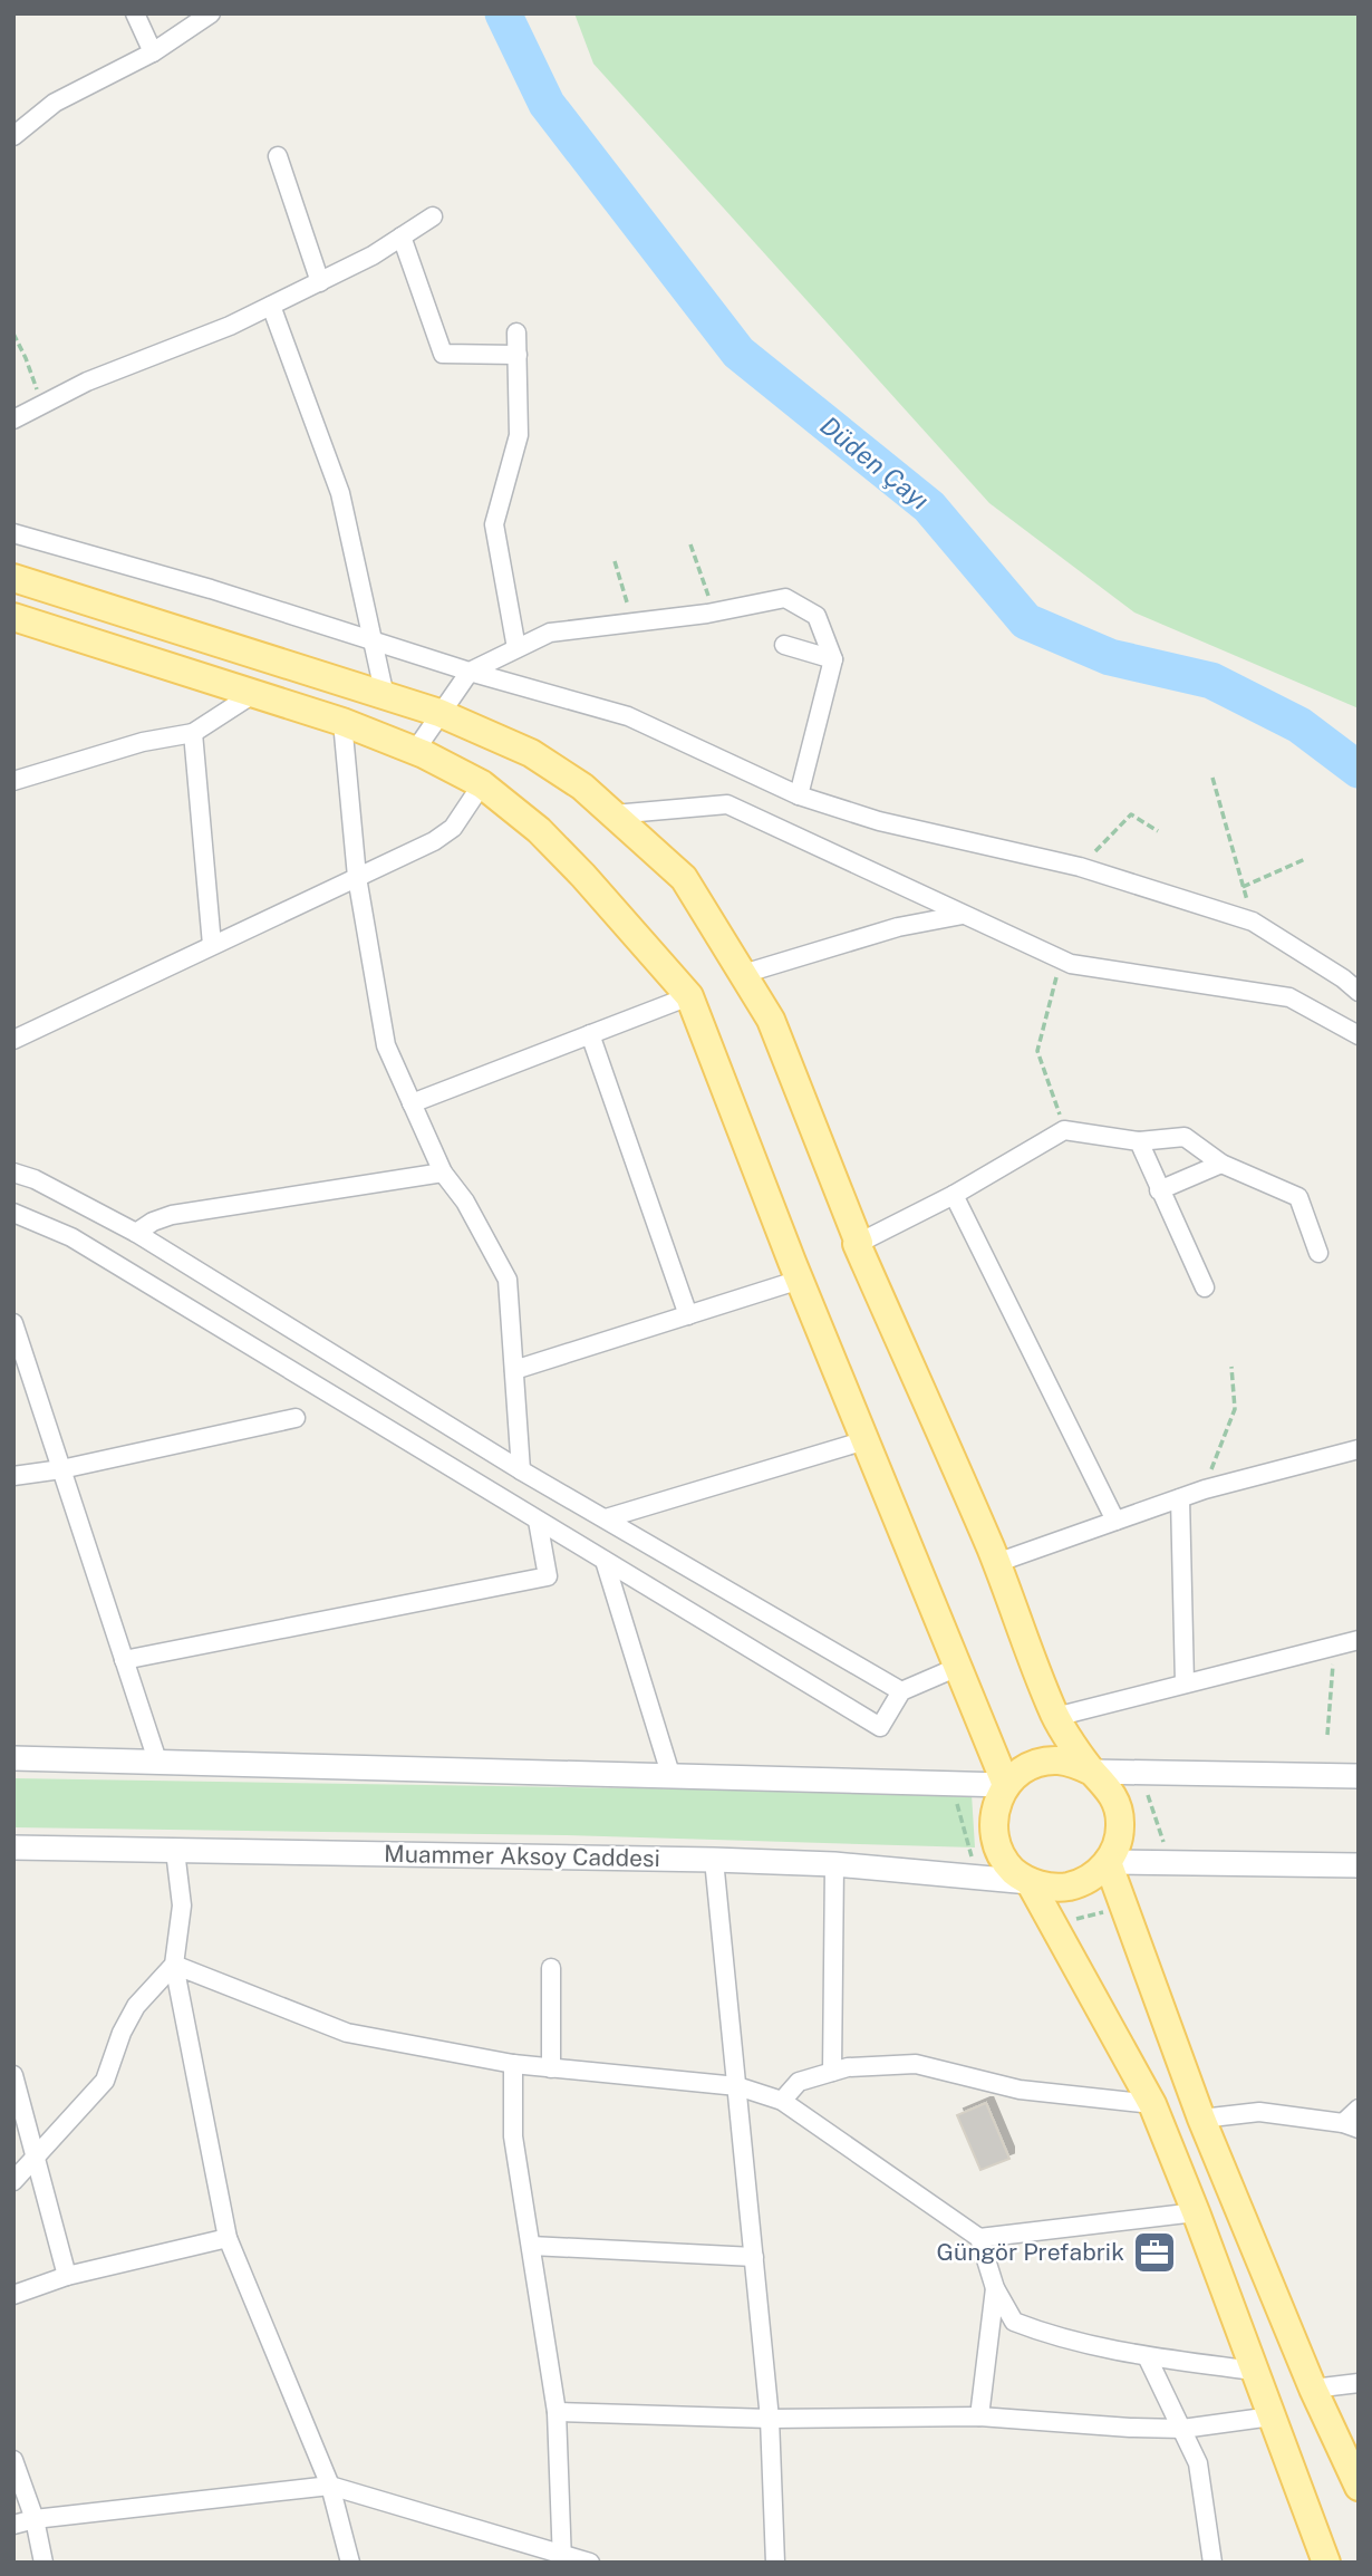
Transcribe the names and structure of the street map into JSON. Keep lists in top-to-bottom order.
{
  "streets": {
    "main road": ["Muammer Aksoy Caddesi"]
  },
  "water": ["Düden Çayı"],
  "places": {
    "office": ["Güngör Prefabrik"]
  }
}
